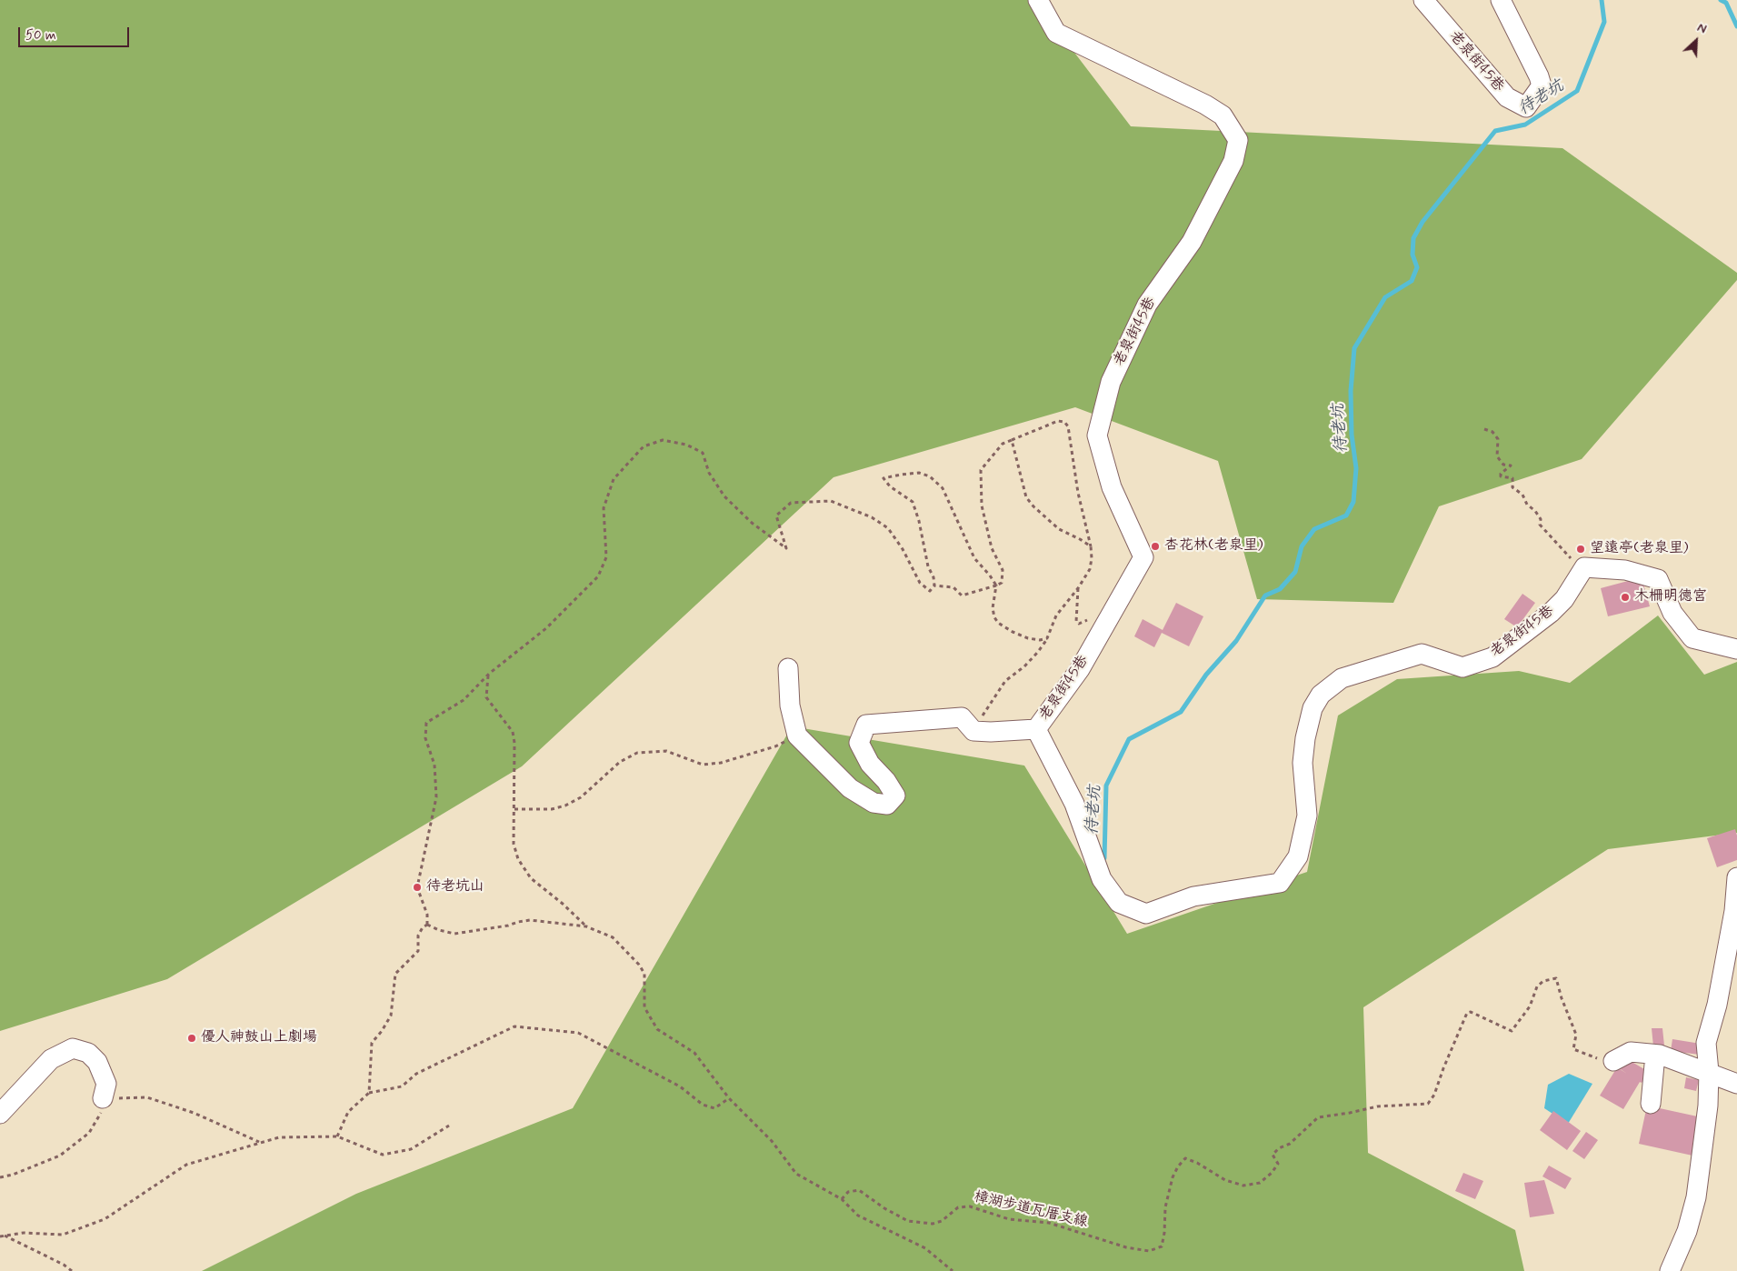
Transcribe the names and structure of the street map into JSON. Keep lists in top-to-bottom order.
{
  "streets": {
    "street": ["老泉街45巷"],
    "path": ["樟湖步道瓦厝支線"]
  },
  "water": ["待老坑"],
  "places": [
    "杏花林(老泉里)",
    "望遠亭(老泉里)",
    "木柵明德宮",
    "待老坑山",
    "優人神鼓山上劇場"
  ],
  "scale_bar": "50 m",
  "north": "top right"
}
